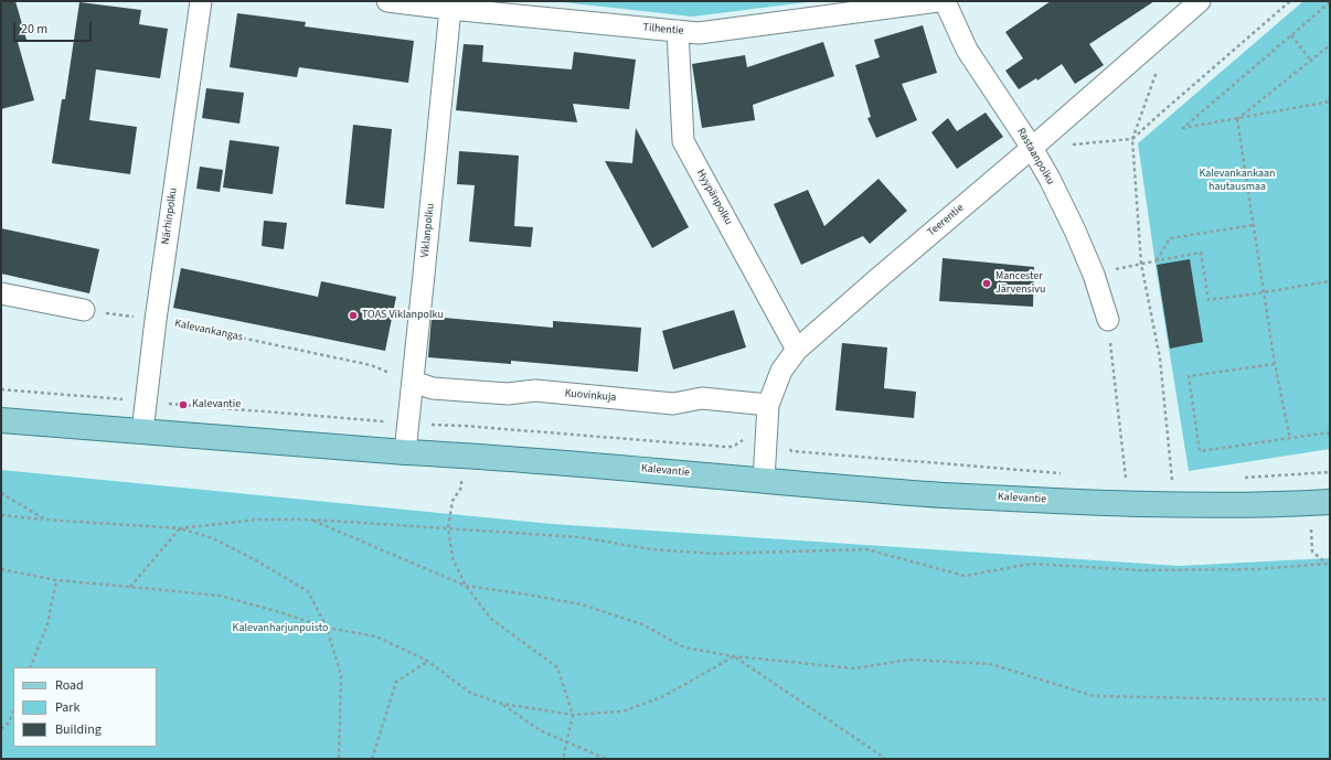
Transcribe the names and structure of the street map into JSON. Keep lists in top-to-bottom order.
{
  "streets": {
    "main road": ["Kalevantie"],
    "street": [
      "Tilhentie",
      "Rastaanpolku",
      "Hyypänpolku",
      "Närhinpolku",
      "Teerentie",
      "Viklanpolku",
      "Kuovinkuja"
    ],
    "path": ["Kalevankangas"]
  },
  "crossings": [
    ["Tilhentie", "Hyypänpolku"],
    ["Tilhentie", "Viklanpolku"],
    ["Rastaanpolku", "Teerentie"],
    ["Hyypänpolku", "Teerentie"],
    ["Närhinpolku", "Kalevankangas"],
    ["Närhinpolku", "Kalevantie"],
    ["Teerentie", "Kuovinkuja"],
    ["Teerentie", "Kalevantie"],
    ["Viklanpolku", "Kalevankangas"],
    ["Viklanpolku", "Kuovinkuja"],
    ["Viklanpolku", "Kalevantie"],
    ["Kalevankangas", "Kuovinkuja"]
  ],
  "parks": ["Kalevankankaan hautausmaa", "Kalevanharjunpuisto"],
  "places": ["Mancester Järvensivu", "TOAS Viklanpolku", "Kalevantie"],
  "legend": ["Road", "Park", "Building"],
  "scale_bar": "20 m"
}
